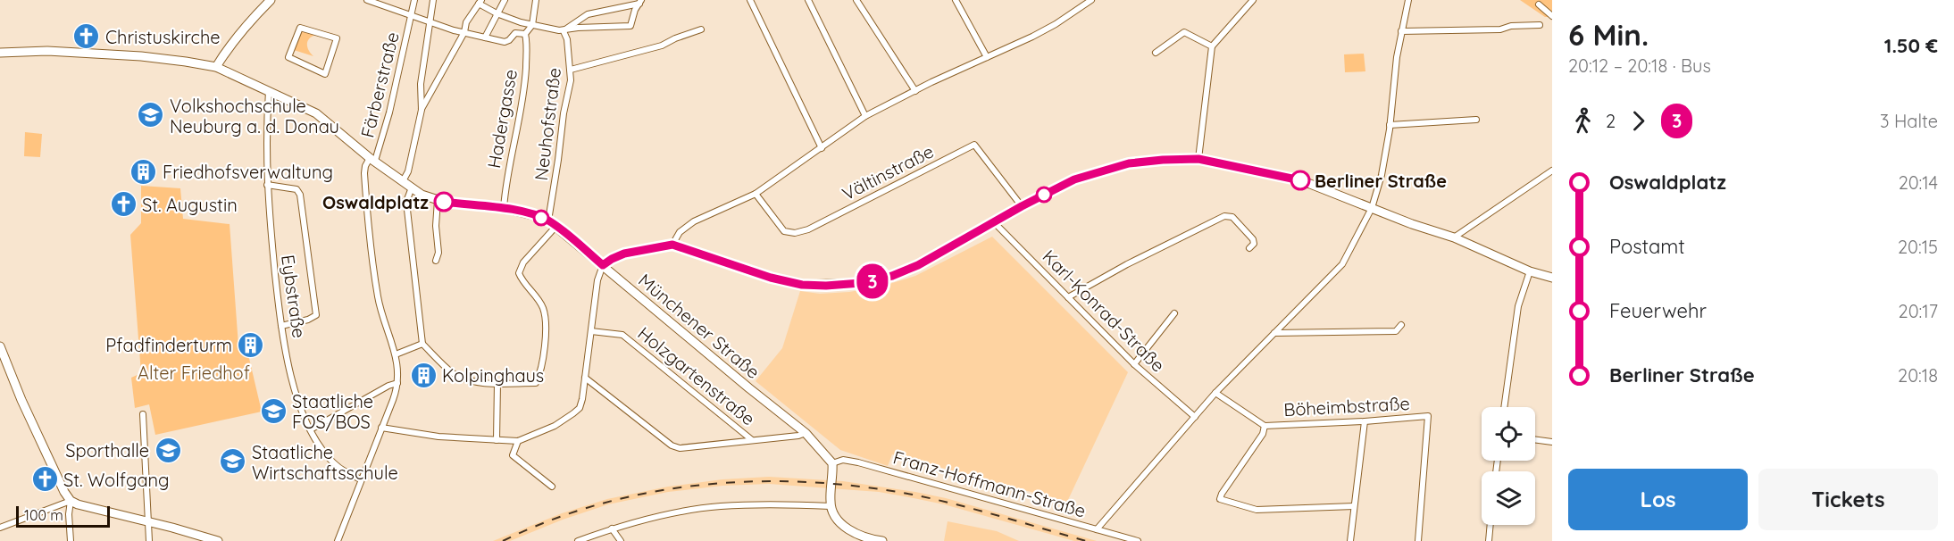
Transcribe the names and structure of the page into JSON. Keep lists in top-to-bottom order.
{
  "streets": {
    "main road": ["Münchener Straße"],
    "street": [
      "Färberstraße",
      "Hadergasse",
      "Neuhofstraße",
      "Vältinstraße",
      "Eybstraße",
      "Karl-Konrad-Straße",
      "Holzgartenstraße",
      "Böheimbstraße",
      "Franz-Hoffmann-Straße"
    ]
  },
  "crossings": [
    ["Färberstraße", "Münchener Straße"],
    ["Hadergasse", "Münchener Straße"],
    ["Neuhofstraße", "Münchener Straße"],
    ["Eybstraße", "Münchener Straße"],
    ["Münchener Straße", "Franz-Hoffmann-Straße"]
  ],
  "parks": ["Alter Friedhof"],
  "places": {
    "church": ["Christuskirche", "St. Augustin", "St. Wolfgang"],
    "school or university": [
      "Volkshochschule Neuburg a. d. Donau",
      "Staatliche FOS/BOS",
      "Sporthalle",
      "Staatliche Wirtschaftsschule"
    ],
    "building": ["Friedhofsverwaltung", "Pfadfinderturm", "Kolpinghaus"],
    "other": ["Berliner Straße", "Oswaldplatz"]
  },
  "lines": ["bus line 3"],
  "scale_bar": "100 m",
  "page": {
    "on_map": "3",
    "heading": ["6 Min.", "20:12 – 20:18 · Bus", "1.50 €"],
    "legs": ["2", "3", "3 Halte"],
    "list": [
      {
        "name": "Oswaldplatz",
        "value": "20:14"
      },
      {
        "name": "Postamt",
        "value": "20:15"
      },
      {
        "name": "Feuerwehr",
        "value": "20:17"
      },
      {
        "name": "Berliner Straße",
        "value": "20:18"
      }
    ],
    "buttons": ["Los", "Tickets"],
    "scale": "100 m"
  }
}
